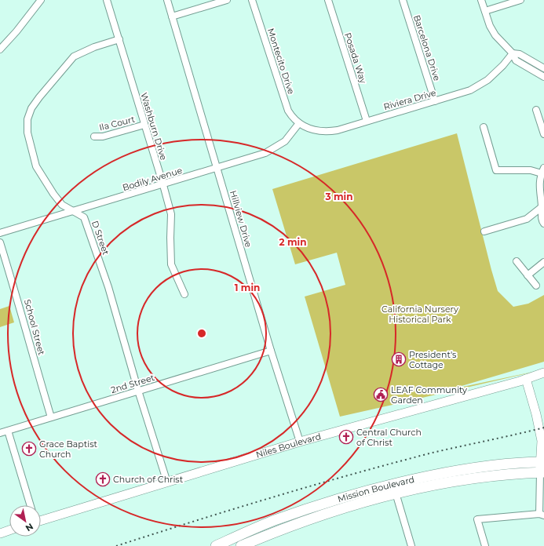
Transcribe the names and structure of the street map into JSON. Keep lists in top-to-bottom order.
{
  "streets": {
    "main road": ["Niles Boulevard", "Mission Boulevard"],
    "street": [
      "Barcelona Drive",
      "Posada Way",
      "Montecito Drive",
      "Riviera Drive",
      "Ila Court",
      "Washburn Drive",
      "Bodily Avenue",
      "Hillview Drive",
      "D Street",
      "School Street",
      "2nd Street"
    ]
  },
  "crossings": [
    ["Barcelona Drive", "Riviera Drive"],
    ["Posada Way", "Riviera Drive"],
    ["Montecito Drive", "Riviera Drive"],
    ["Montecito Drive", "Bodily Avenue"],
    ["Riviera Drive", "Bodily Avenue"],
    ["Ila Court", "Washburn Drive"],
    ["Washburn Drive", "Bodily Avenue"],
    ["Washburn Drive", "D Street"],
    ["Bodily Avenue", "Hillview Drive"],
    ["Bodily Avenue", "D Street"],
    ["Hillview Drive", "2nd Street"],
    ["Hillview Drive", "Niles Boulevard"],
    ["D Street", "2nd Street"],
    ["D Street", "Niles Boulevard"],
    ["School Street", "2nd Street"]
  ],
  "parks": ["California Nursery Historical Park"],
  "places": {
    "building": ["President's Cottage"],
    "public building": ["LEAF Community Garden"],
    "church": ["Central Church of Christ", "Grace Baptist Church", "Church of Christ"]
  },
  "north": "bottom right",
  "rings": ["3 min", "2 min", "1 min"]
}
